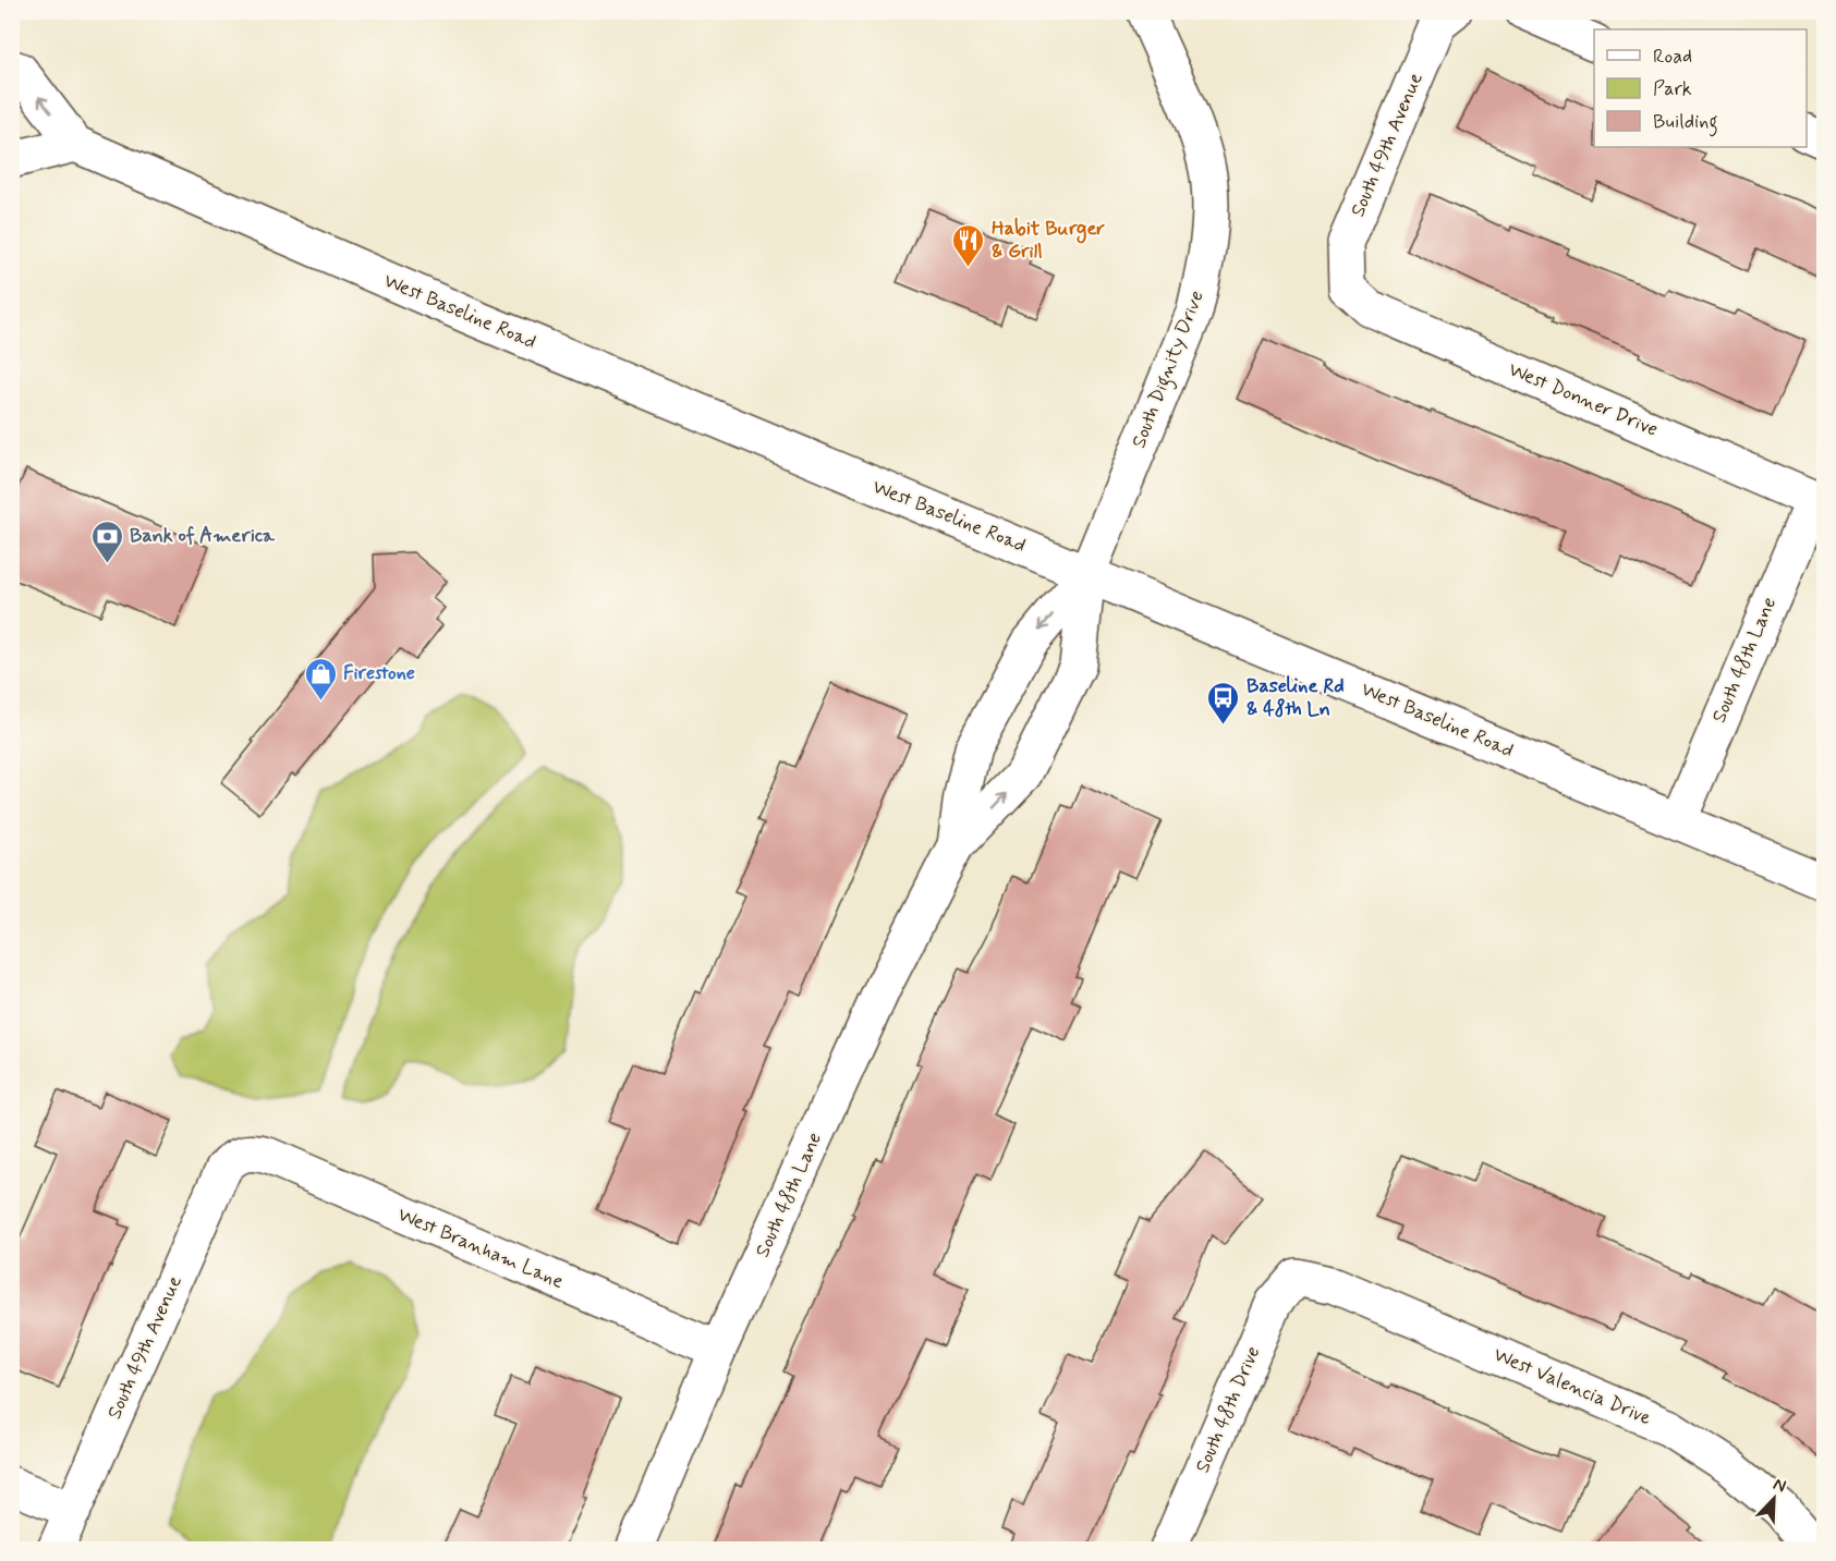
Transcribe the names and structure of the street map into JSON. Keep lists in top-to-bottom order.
{
  "streets": {
    "street": [
      "South 49th Avenue",
      "West Baseline Road",
      "South Dignity Drive",
      "West Donner Drive",
      "South 48th Lane",
      "West Branham Lane",
      "West Valencia Drive",
      "South 48th Drive"
    ]
  },
  "crossings": [
    ["South 49th Avenue", "West Donner Drive"],
    ["South 49th Avenue", "West Branham Lane"],
    ["West Baseline Road", "South Dignity Drive"],
    ["West Baseline Road", "South 48th Lane"],
    ["South Dignity Drive", "South 48th Lane"],
    ["West Donner Drive", "South 48th Lane"],
    ["South 48th Lane", "West Branham Lane"],
    ["West Valencia Drive", "South 48th Drive"]
  ],
  "places": {
    "restaurant": ["Habit Burger & Grill"],
    "bank": ["Bank of America"],
    "shop": ["Firestone"],
    "bus stop": ["Baseline Rd & 48th Ln"]
  },
  "legend": ["Road", "Park", "Building"],
  "north": "top right"
}
